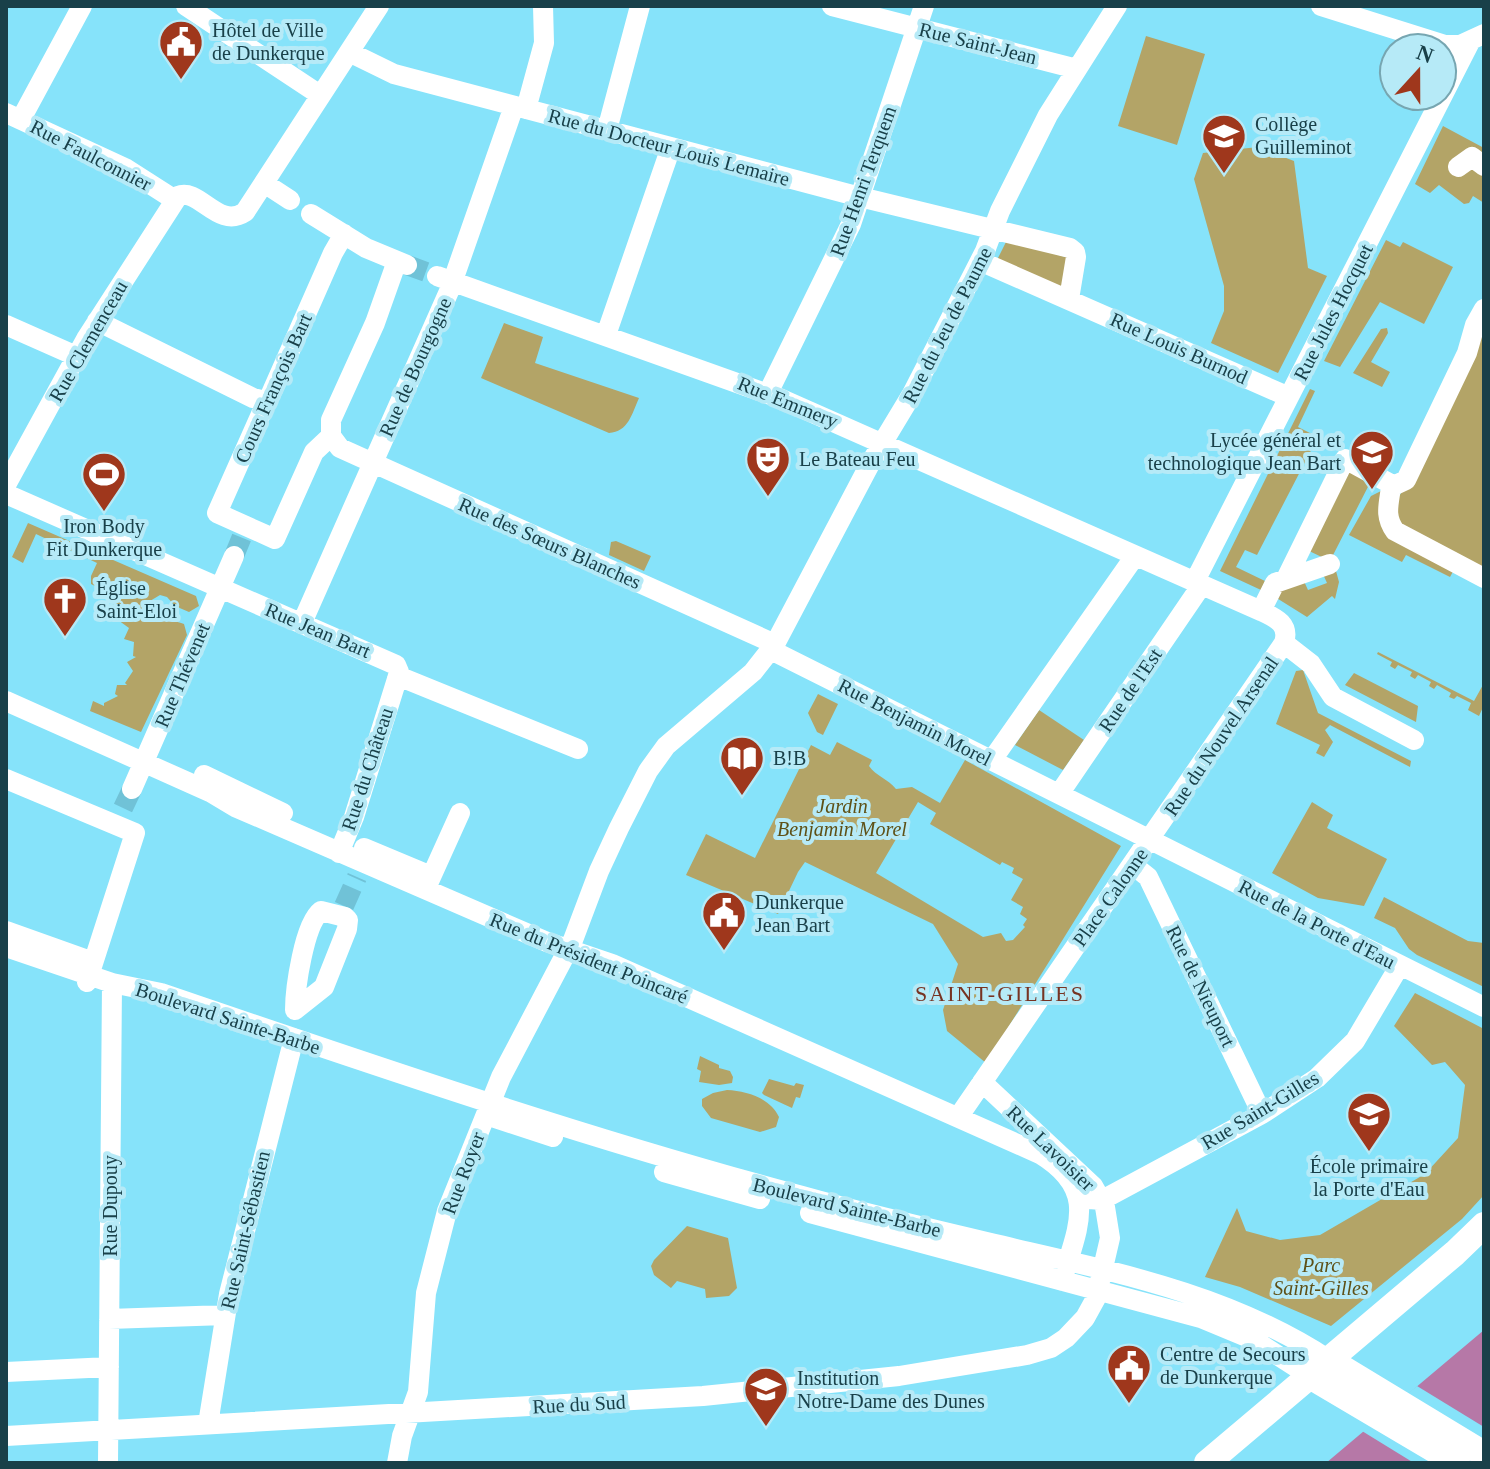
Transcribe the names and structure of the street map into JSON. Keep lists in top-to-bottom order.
{
  "streets": {
    "main road": ["Boulevard Sainte-Barbe"],
    "street": [
      "Rue Saint-Jean",
      "Rue du Docteur Louis Lemaire",
      "Rue Faulconnier",
      "Rue Henri Terquem",
      "Rue Jules Hocquet",
      "Rue du Jeu de Paume",
      "Rue Clemenceau",
      "Rue Louis Burnod",
      "Rue de Bourgogne",
      "Cours François Bart",
      "Rue Emmery",
      "Rue des Sœurs Blanches",
      "Rue Jean Bart",
      "Rue Thévenet",
      "Rue de l'Est",
      "Rue Benjamin Morel",
      "Rue du Nouvel Arsenal",
      "Rue du Château",
      "Place Calonne",
      "Rue de la Porte d'Eau",
      "Rue du Président Poincaré",
      "Rue de Nieuport",
      "Rue Saint-Gilles",
      "Rue Lavoisier",
      "Rue Royer",
      "Rue Dupouy",
      "Rue Saint-Sébastien",
      "Rue du Sud"
    ]
  },
  "crossings": [
    ["Rue Saint-Jean", "Rue Henri Terquem"],
    ["Rue Saint-Jean", "Rue du Jeu de Paume"],
    ["Rue du Docteur Louis Lemaire", "Rue Henri Terquem"],
    ["Rue du Docteur Louis Lemaire", "Rue du Jeu de Paume"],
    ["Rue du Docteur Louis Lemaire", "Rue de Bourgogne"],
    ["Rue Faulconnier", "Rue Clemenceau"],
    ["Rue Henri Terquem", "Rue Emmery"],
    ["Rue Jules Hocquet", "Rue Louis Burnod"],
    ["Rue Jules Hocquet", "Rue Emmery"],
    ["Rue Jules Hocquet", "Rue de l'Est"],
    ["Rue Jules Hocquet", "Rue du Nouvel Arsenal"],
    ["Rue du Jeu de Paume", "Rue Louis Burnod"],
    ["Rue du Jeu de Paume", "Rue Emmery"],
    ["Rue du Jeu de Paume", "Rue des Sœurs Blanches"],
    ["Rue du Jeu de Paume", "Rue Benjamin Morel"],
    ["Rue du Jeu de Paume", "Rue du Président Poincaré"],
    ["Rue du Jeu de Paume", "Rue Royer"],
    ["Rue Clemenceau", "Rue Jean Bart"],
    ["Rue de Bourgogne", "Rue Emmery"],
    ["Rue de Bourgogne", "Rue des Sœurs Blanches"],
    ["Rue de Bourgogne", "Rue Jean Bart"],
    ["Cours François Bart", "Rue des Sœurs Blanches"],
    ["Rue Emmery", "Rue de l'Est"],
    ["Rue Emmery", "Rue du Nouvel Arsenal"],
    ["Rue des Sœurs Blanches", "Rue Benjamin Morel"],
    ["Rue Jean Bart", "Rue Thévenet"],
    ["Rue Jean Bart", "Rue du Château"],
    ["Rue de l'Est", "Rue Benjamin Morel"],
    ["Rue de l'Est", "Rue du Nouvel Arsenal"],
    ["Rue de l'Est", "Place Calonne"],
    ["Rue Benjamin Morel", "Place Calonne"],
    ["Rue du Nouvel Arsenal", "Place Calonne"],
    ["Rue du Nouvel Arsenal", "Rue de la Porte d'Eau"],
    ["Rue du Château", "Rue du Président Poincaré"],
    ["Place Calonne", "Rue de la Porte d'Eau"],
    ["Place Calonne", "Rue du Président Poincaré"],
    ["Place Calonne", "Rue de Nieuport"],
    ["Place Calonne", "Rue Lavoisier"],
    ["Rue de la Porte d'Eau", "Rue Saint-Gilles"],
    ["Rue du Président Poincaré", "Rue Royer"],
    ["Rue de Nieuport", "Rue Saint-Gilles"],
    ["Boulevard Sainte-Barbe", "Rue Lavoisier"],
    ["Boulevard Sainte-Barbe", "Rue Royer"],
    ["Boulevard Sainte-Barbe", "Rue Dupouy"],
    ["Boulevard Sainte-Barbe", "Rue Saint-Sébastien"],
    ["Boulevard Sainte-Barbe", "Rue du Sud"],
    ["Rue Saint-Gilles", "Rue Lavoisier"],
    ["Rue Lavoisier", "Rue du Sud"],
    ["Rue Royer", "Rue du Sud"],
    ["Rue Dupouy", "Rue du Sud"],
    ["Rue Saint-Sébastien", "Rue du Sud"]
  ],
  "districts": ["SAINT-GILLES"],
  "parks": ["Jardin Benjamin Morel", "Parc Saint-Gilles"],
  "places": {
    "public building": ["Hôtel de Ville de Dunkerque", "Dunkerque Jean Bart", "Centre de Secours de Dunkerque"],
    "school or university": [
      "Collège Guilleminot",
      "Lycée général et technologique Jean Bart",
      "École primaire la Porte d'Eau",
      "Institution Notre-Dame des Dunes"
    ],
    "theatre": ["Le Bateau Feu"],
    "sports": ["Iron Body Fit Dunkerque"],
    "church": ["Église Saint-Eloi"],
    "library": ["B!B"]
  },
  "north": "top"
}
